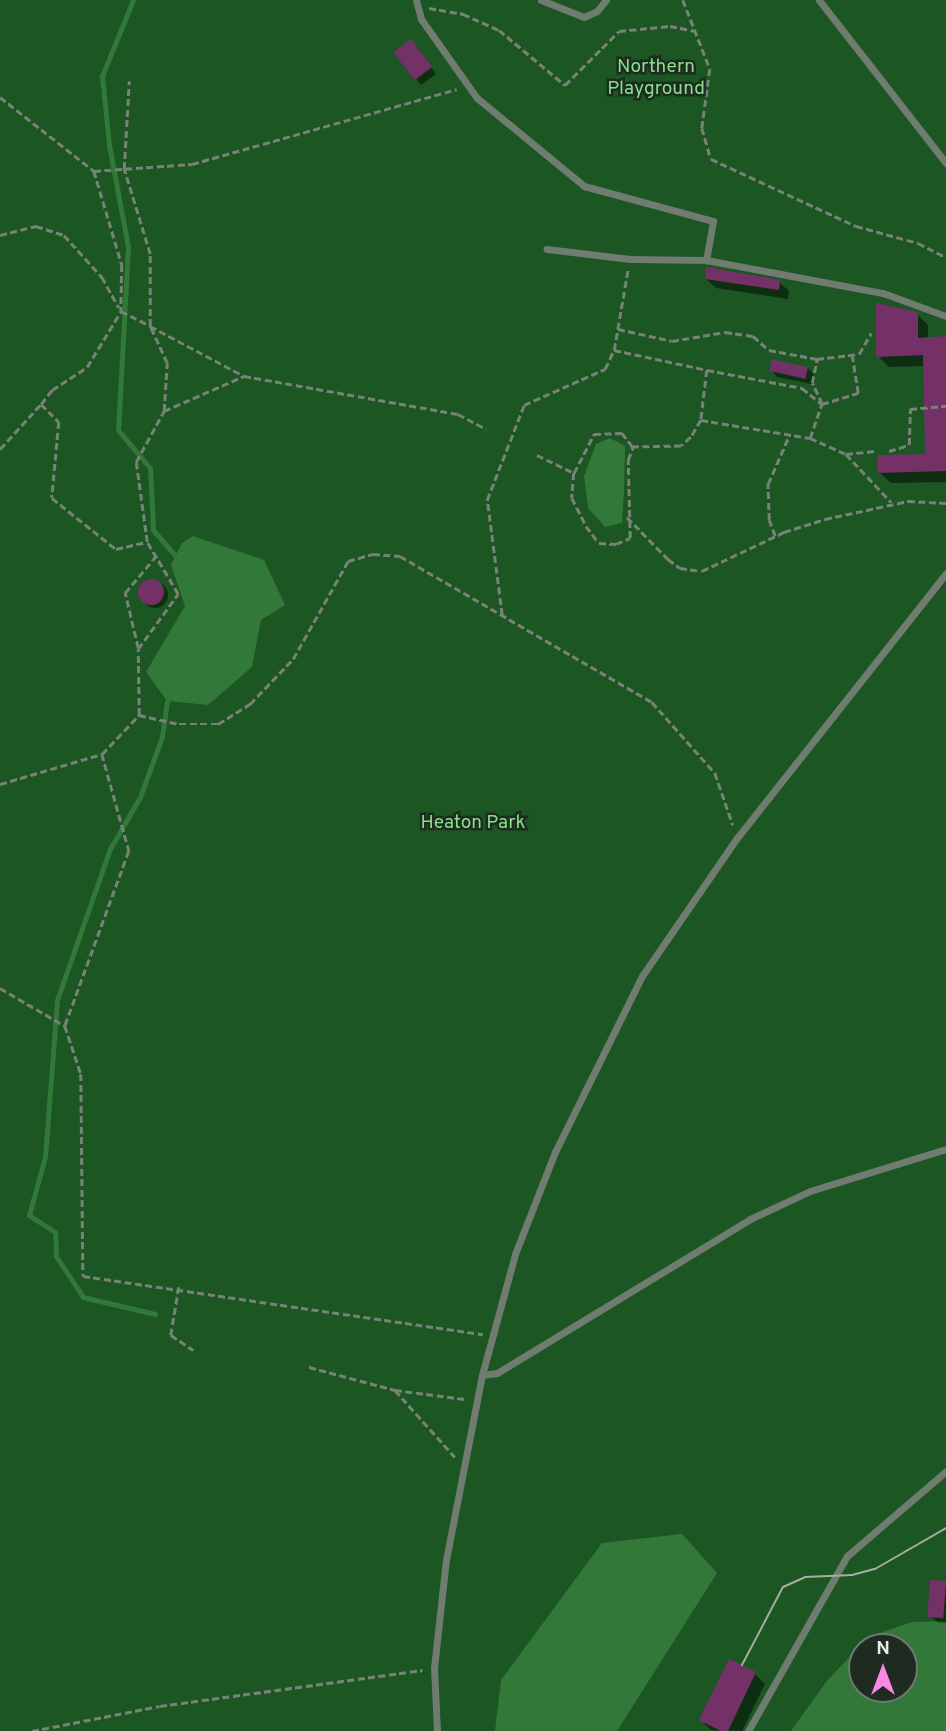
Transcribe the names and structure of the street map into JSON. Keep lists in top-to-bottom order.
{
  "parks": ["Northern Playground", "Heaton Park"],
  "north": "top"
}
